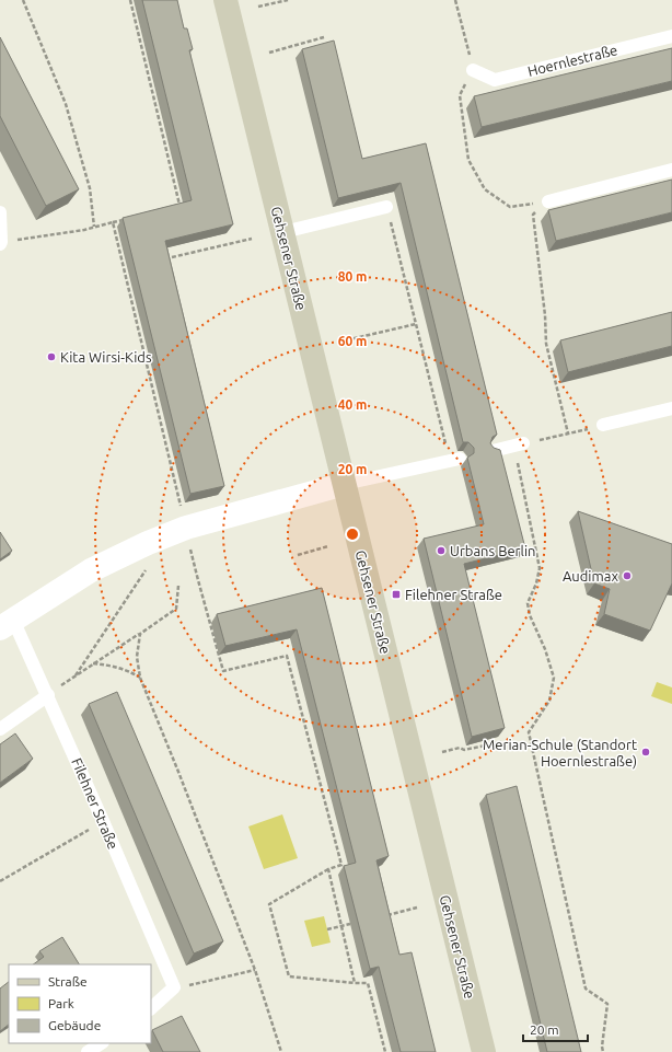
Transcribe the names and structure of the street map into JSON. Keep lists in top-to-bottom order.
{
  "streets": {
    "main road": ["Gehsener Straße"],
    "street": ["Filehner Straße"],
    "lane": ["Hoernlestraße"]
  },
  "crossings": [
    ["Gehsener Straße", "Filehner Straße"]
  ],
  "places": {
    "other": [
      "Kita Wirsi-Kids",
      "Urbans Berlin",
      "Audimax",
      "Merian-Schule (Standort Hoernlestraße)"
    ],
    "transit": ["Filehner Straße"]
  },
  "legend": ["Straße", "Park", "Gebäude"],
  "scale_bar": "20 m",
  "rings": [
    "80 m",
    "60 m",
    "40 m",
    "20 m"
  ]
}
